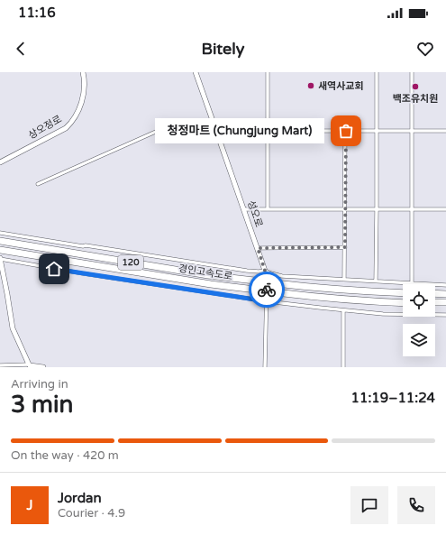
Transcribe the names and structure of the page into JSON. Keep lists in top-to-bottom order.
{
  "streets": {
    "highway": ["120", "경인고속도로"],
    "street": ["상오정로", "성오로"]
  },
  "places": ["새역사교회", "백조유치원", "청정마트 (Chungjung Mart)"],
  "page": {
    "status": "11:16",
    "header": "Bitely",
    "bubble": "청정마트 (Chungjung Mart)",
    "heading": ["3 min", "Arriving in", "11:19–11:24"],
    "panel": ["Jordan", "Courier · 4.9"],
    "bar": "On the way · 420 m",
    "round": "J"
  }
}
